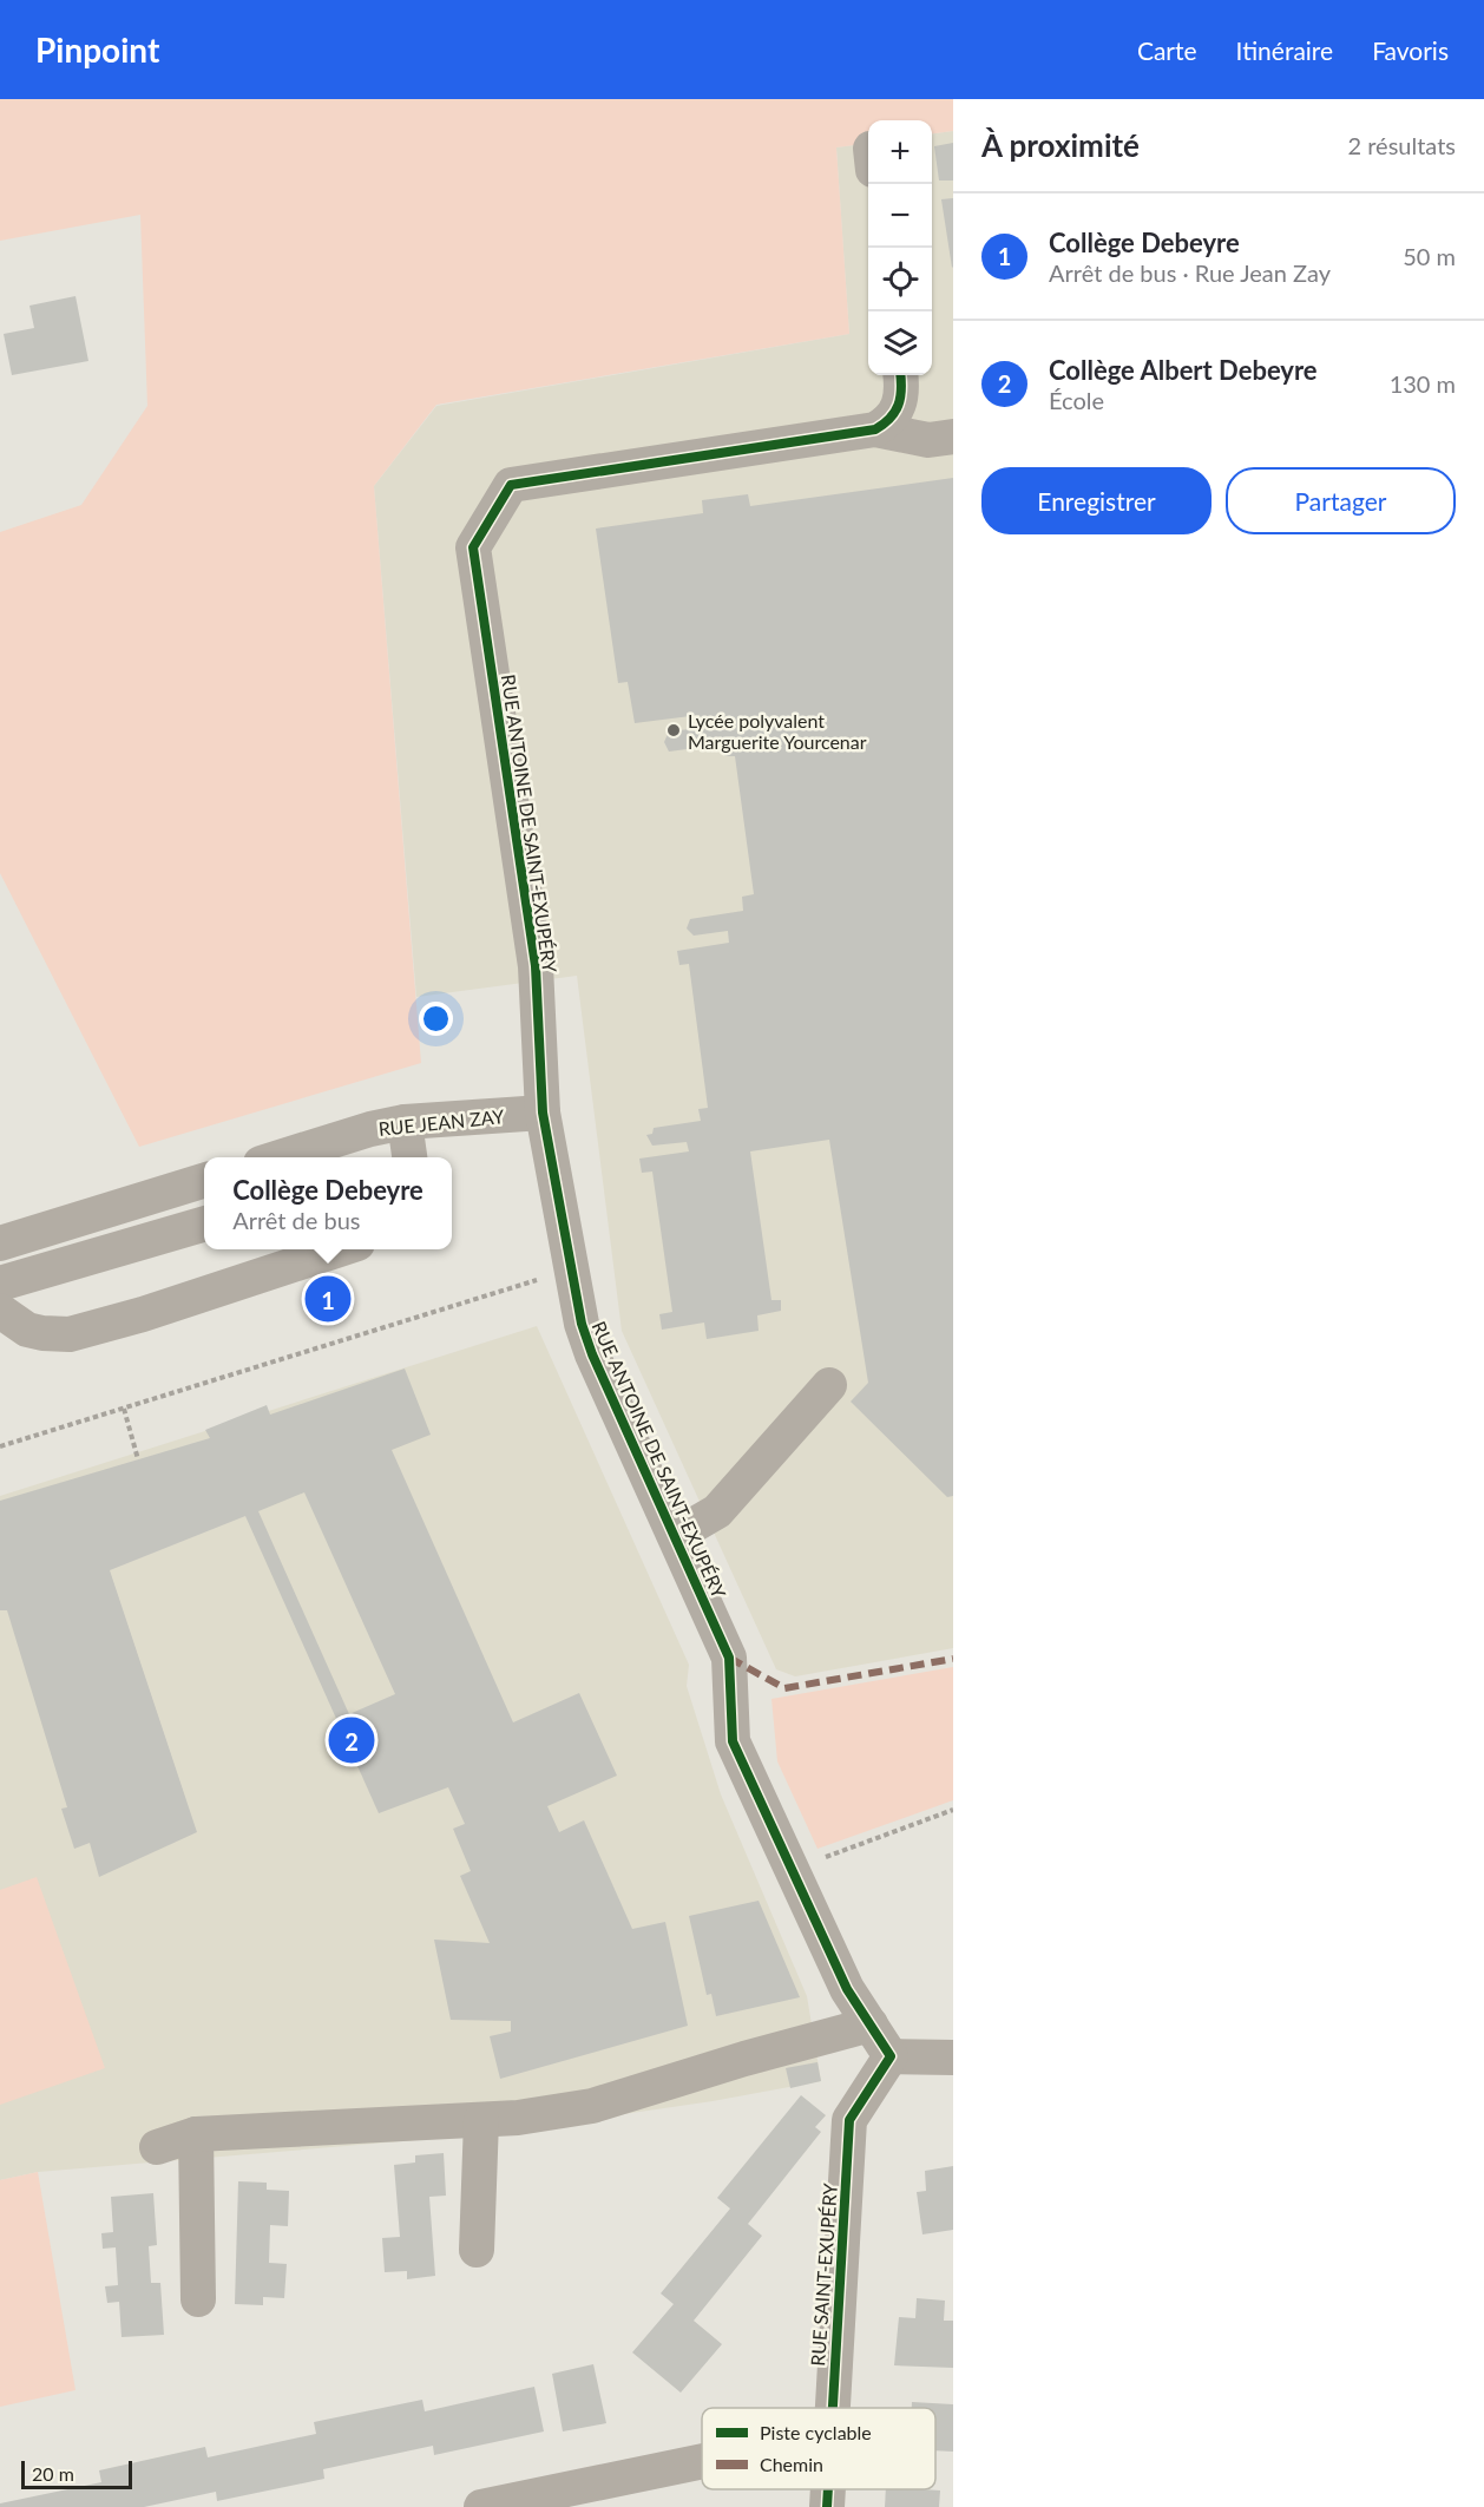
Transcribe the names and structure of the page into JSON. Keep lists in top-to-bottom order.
{
  "streets": {
    "street": ["RUE ANTOINE DE SAINT-EXUPÉRY", "RUE JEAN ZAY", "RUE SAINT-EXUPÉRY"]
  },
  "crossings": [
    ["RUE ANTOINE DE SAINT-EXUPÉRY", "RUE JEAN ZAY"],
    ["RUE ANTOINE DE SAINT-EXUPÉRY", "RUE SAINT-EXUPÉRY"]
  ],
  "places": ["Lycée polyvalent Marguerite Yourcenar"],
  "legend": ["Piste cyclable", "Chemin"],
  "scale_bar": "20 m",
  "page": {
    "header": "Pinpoint",
    "nav": ["Carte", "Itinéraire", "Favoris"],
    "heading": ["À proximité", "2 résultats"],
    "map_buttons": ["+", "−"],
    "list": [
      {
        "mark": "1",
        "name": "Collège Debeyre",
        "note": "Arrêt de bus · Rue Jean Zay",
        "value": "50 m"
      },
      {
        "mark": "2",
        "name": "Collège Albert Debeyre",
        "note": "École",
        "value": "130 m"
      }
    ],
    "buttons": ["Enregistrer", "Partager"],
    "popup": ["Collège Debeyre", "Arrêt de bus"],
    "pins": ["1", "2"],
    "scale": "20 m"
  }
}
